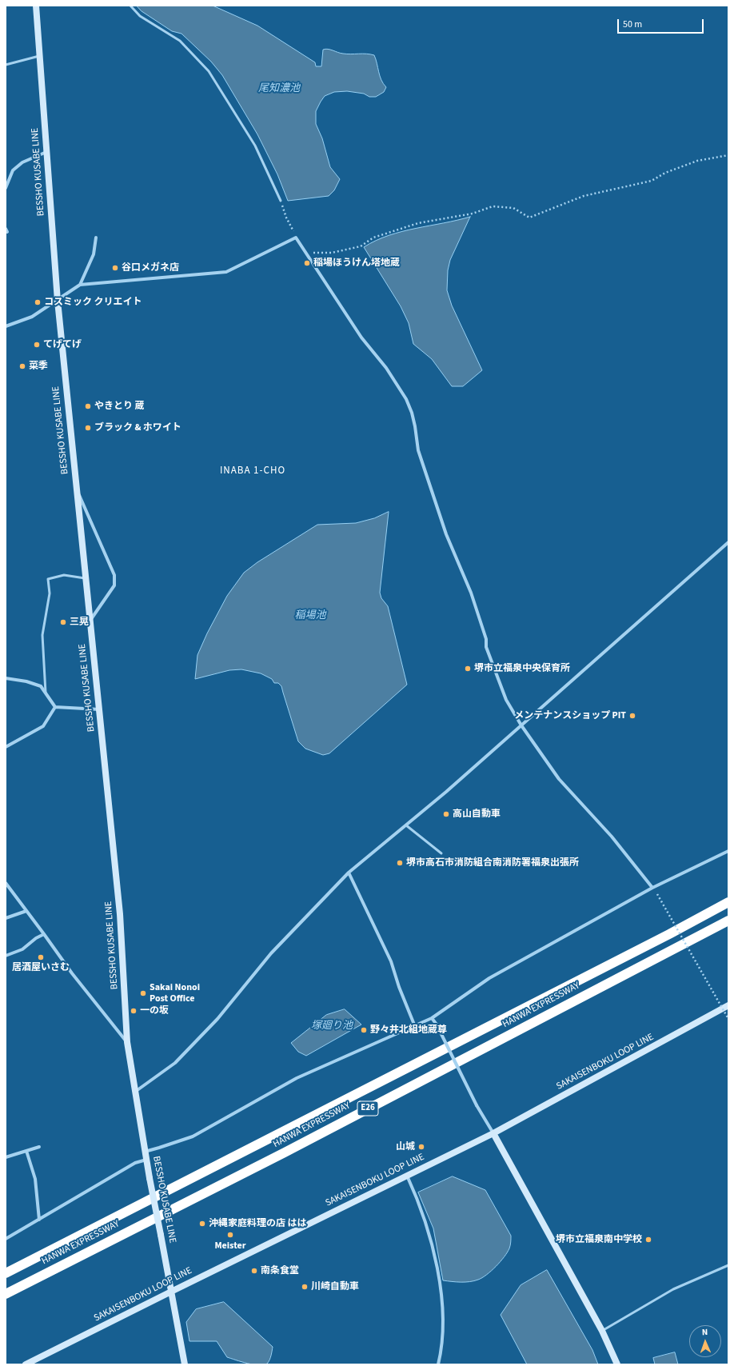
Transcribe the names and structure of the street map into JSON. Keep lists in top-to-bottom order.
{
  "streets": {
    "highway": ["HANWA EXPRESSWAY", "E26"],
    "main road": ["BESSHO KUSABE LINE", "SAKAISENBOKU LOOP LINE"]
  },
  "crossings": [
    ["BESSHO KUSABE LINE", "SAKAISENBOKU LOOP LINE"]
  ],
  "districts": ["INABA 1-CHO"],
  "water": ["尾知濃池", "稲場池", "塚廻り池"],
  "places": [
    "稲場ほうけん塔地蔵",
    "谷口メガネ店",
    "コスミック クリエイト",
    "てげてげ",
    "菜季",
    "やきとり 蔵",
    "ブラック & ホワイト",
    "三晃",
    "堺市立福泉中央保育所",
    "メンテナンスショップ PIT",
    "高山自動車",
    "堺市高石市消防組合南消防署福泉出張所",
    "居酒屋いさむ",
    "Sakai Nonoi Post Office",
    "一の坂",
    "野々井北組地蔵尊",
    "山城",
    "沖縄家庭料理の店 はは",
    "Meister",
    "堺市立福泉南中学校",
    "南条食堂",
    "川崎自動車"
  ],
  "scale_bar": "50 m",
  "north": "top"
}
